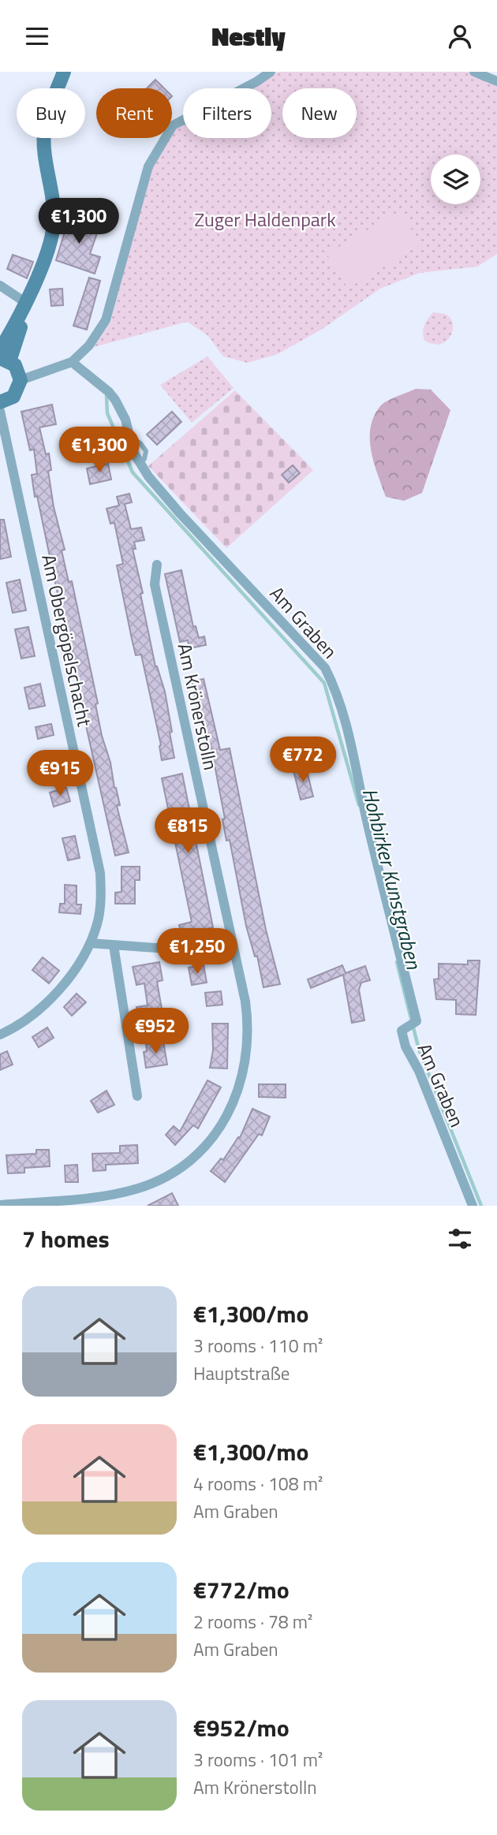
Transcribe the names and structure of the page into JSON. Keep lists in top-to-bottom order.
{
  "streets": {
    "street": ["Am Graben", "Am Obergöpelschacht", "Am Krönerstolln"]
  },
  "water": ["Hohbirker Kunstgraben"],
  "parks": ["Zuger Haldenpark"],
  "page": {
    "header": "Nestly",
    "chip": [
      "Buy",
      "Rent",
      "Filters",
      "New"
    ],
    "price": [
      "€1,300",
      "€1,300",
      "€772",
      "€915",
      "€815",
      "€1,250",
      "€952"
    ],
    "heading": "7 homes",
    "list": [
      {
        "name": "€1,300/mo",
        "note": "3 rooms · 110 m² · Hauptstraße"
      },
      {
        "name": "€1,300/mo",
        "note": "4 rooms · 108 m² · Am Graben"
      },
      {
        "name": "€772/mo",
        "note": "2 rooms · 78 m² · Am Graben"
      },
      {
        "name": "€952/mo",
        "note": "3 rooms · 101 m² · Am Krönerstolln"
      }
    ]
  }
}
